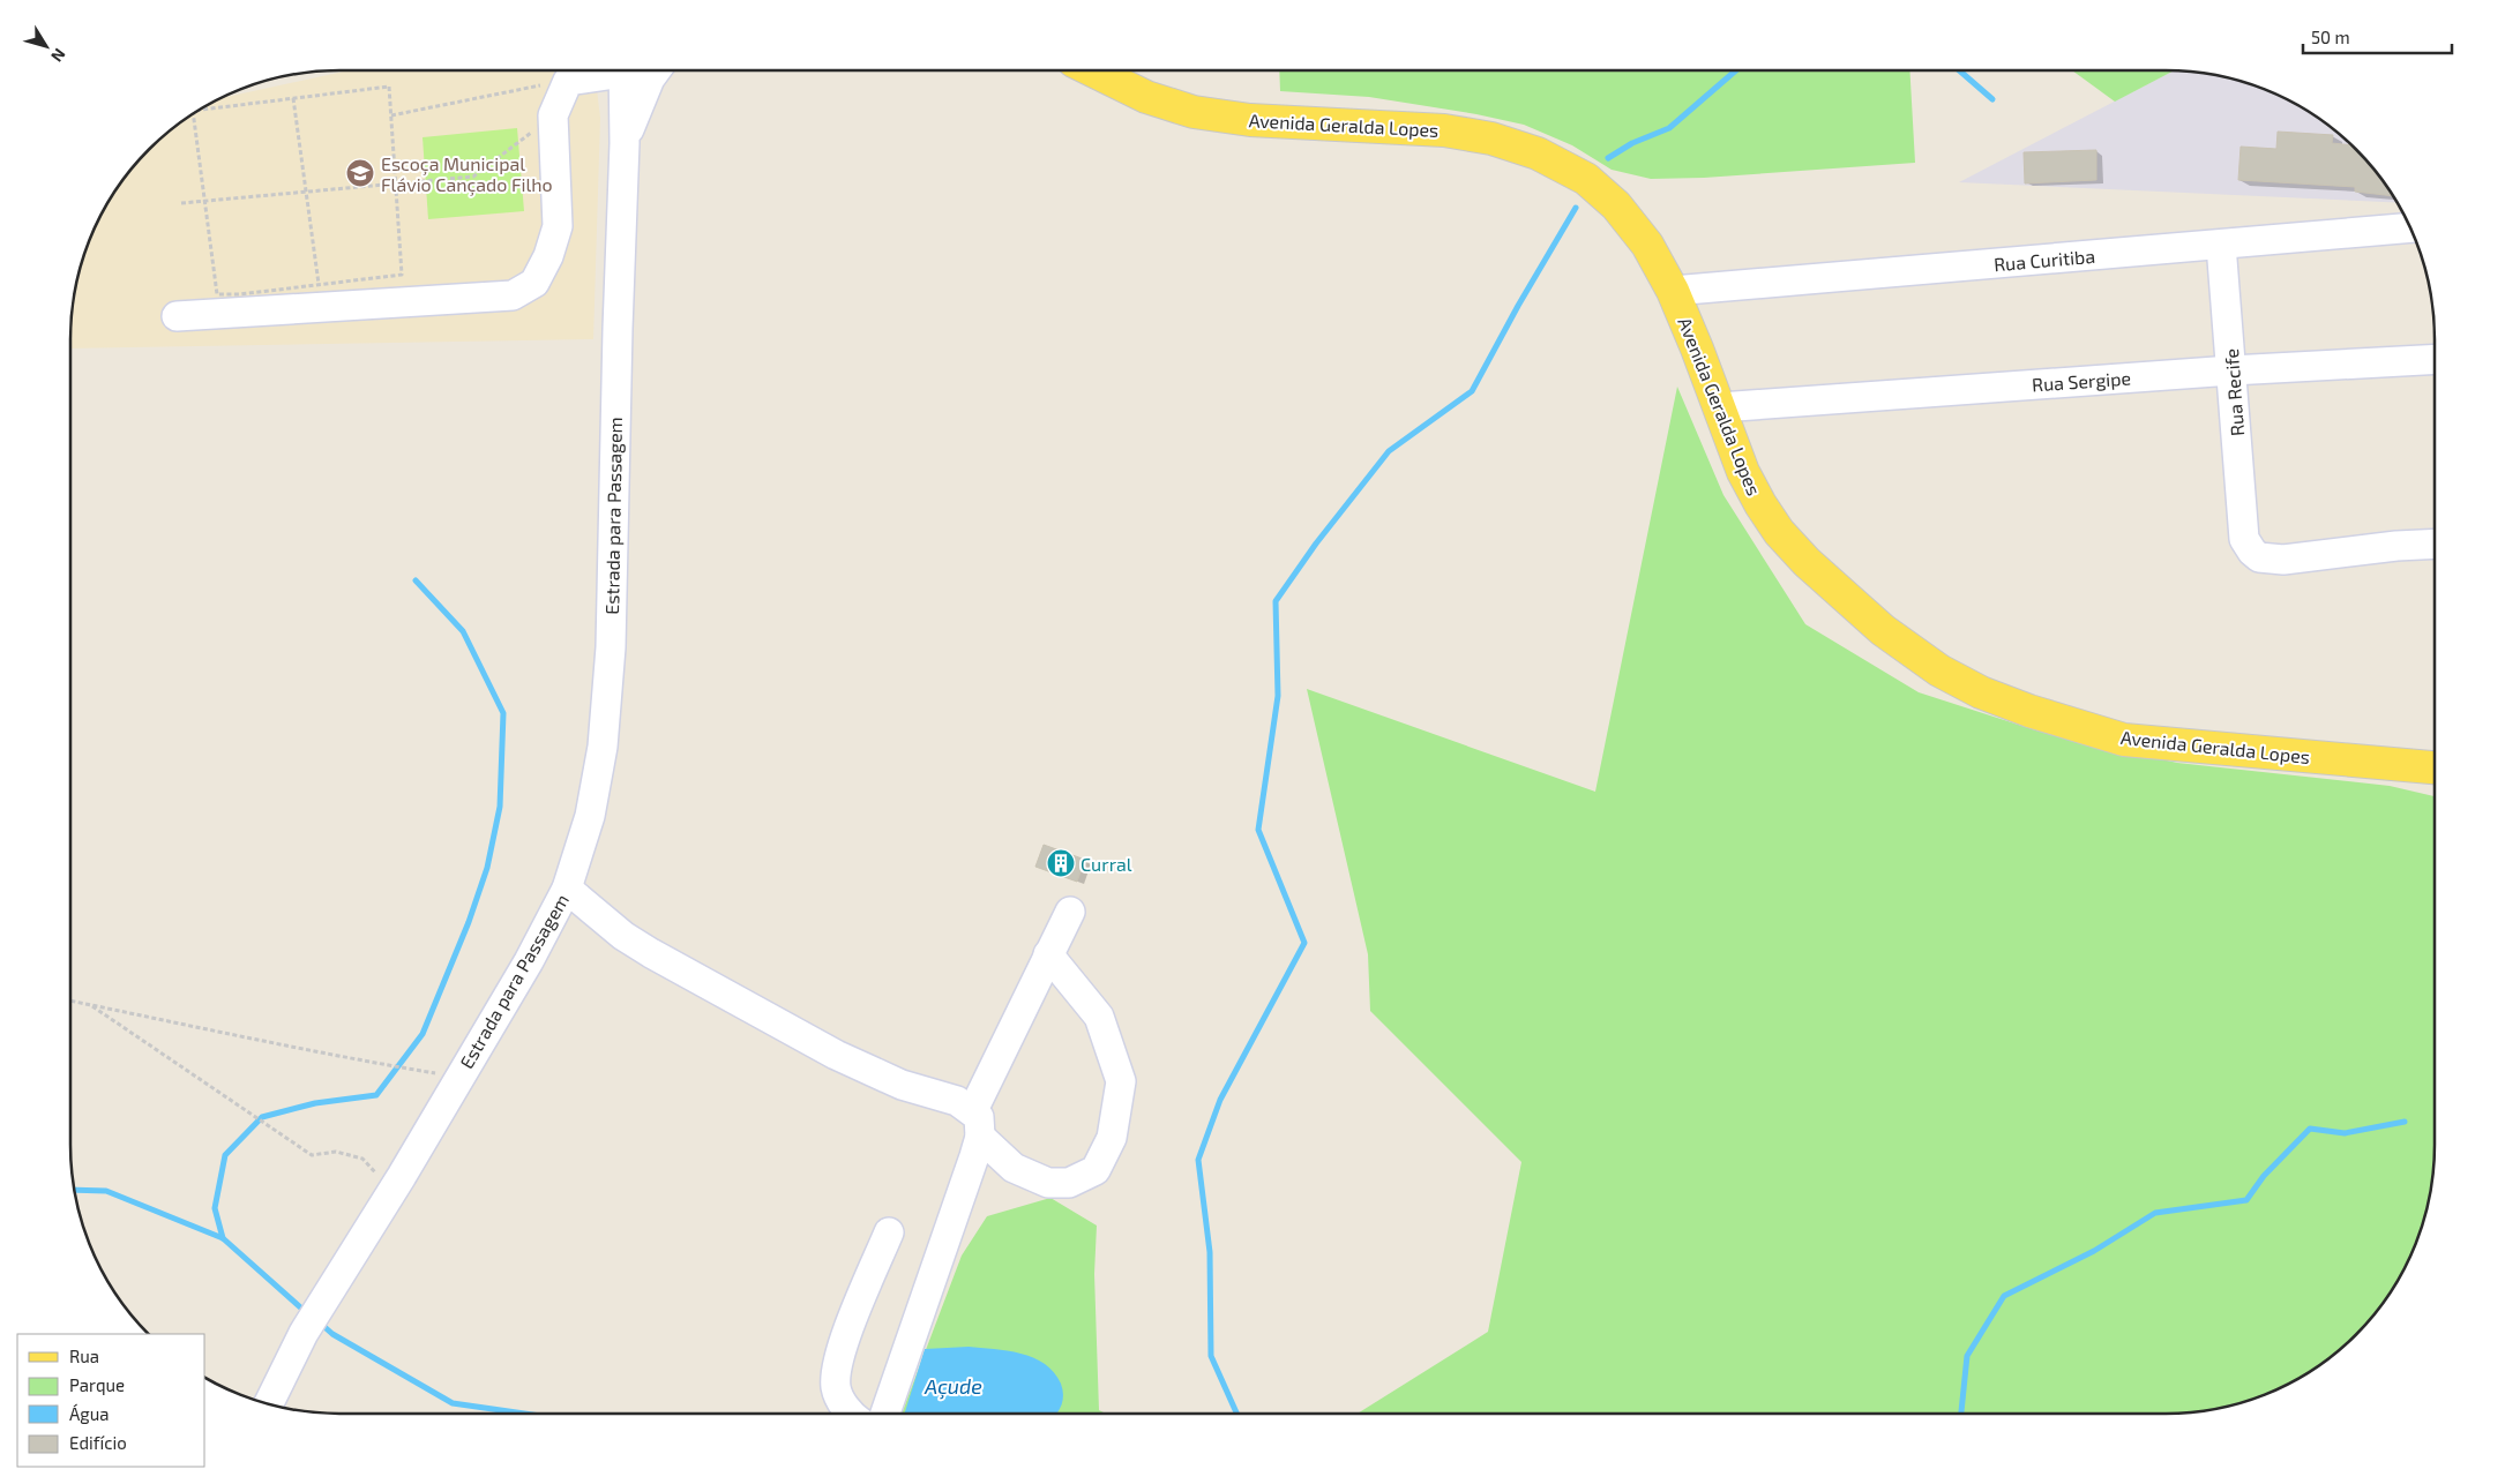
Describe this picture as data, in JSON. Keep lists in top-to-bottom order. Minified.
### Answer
{"streets":{"main road":["Avenida Geralda Lopes"],"street":["Rua Curitiba","Rua Sergipe","Rua Recife","Estrada para Passagem"]},"crossings":[["Avenida Geralda Lopes","Rua Curitiba"],["Avenida Geralda Lopes","Rua Sergipe"],["Rua Curitiba","Rua Recife"],["Rua Sergipe","Rua Recife"]],"water":["Açude"],"places":{"school or university":["Escoça Municipal Flávio Cançado Filho"],"building":["Curral"]},"legend":["Rua","Parque","Água","Edifício"],"scale_bar":"50 m","north":"bottom right"}
